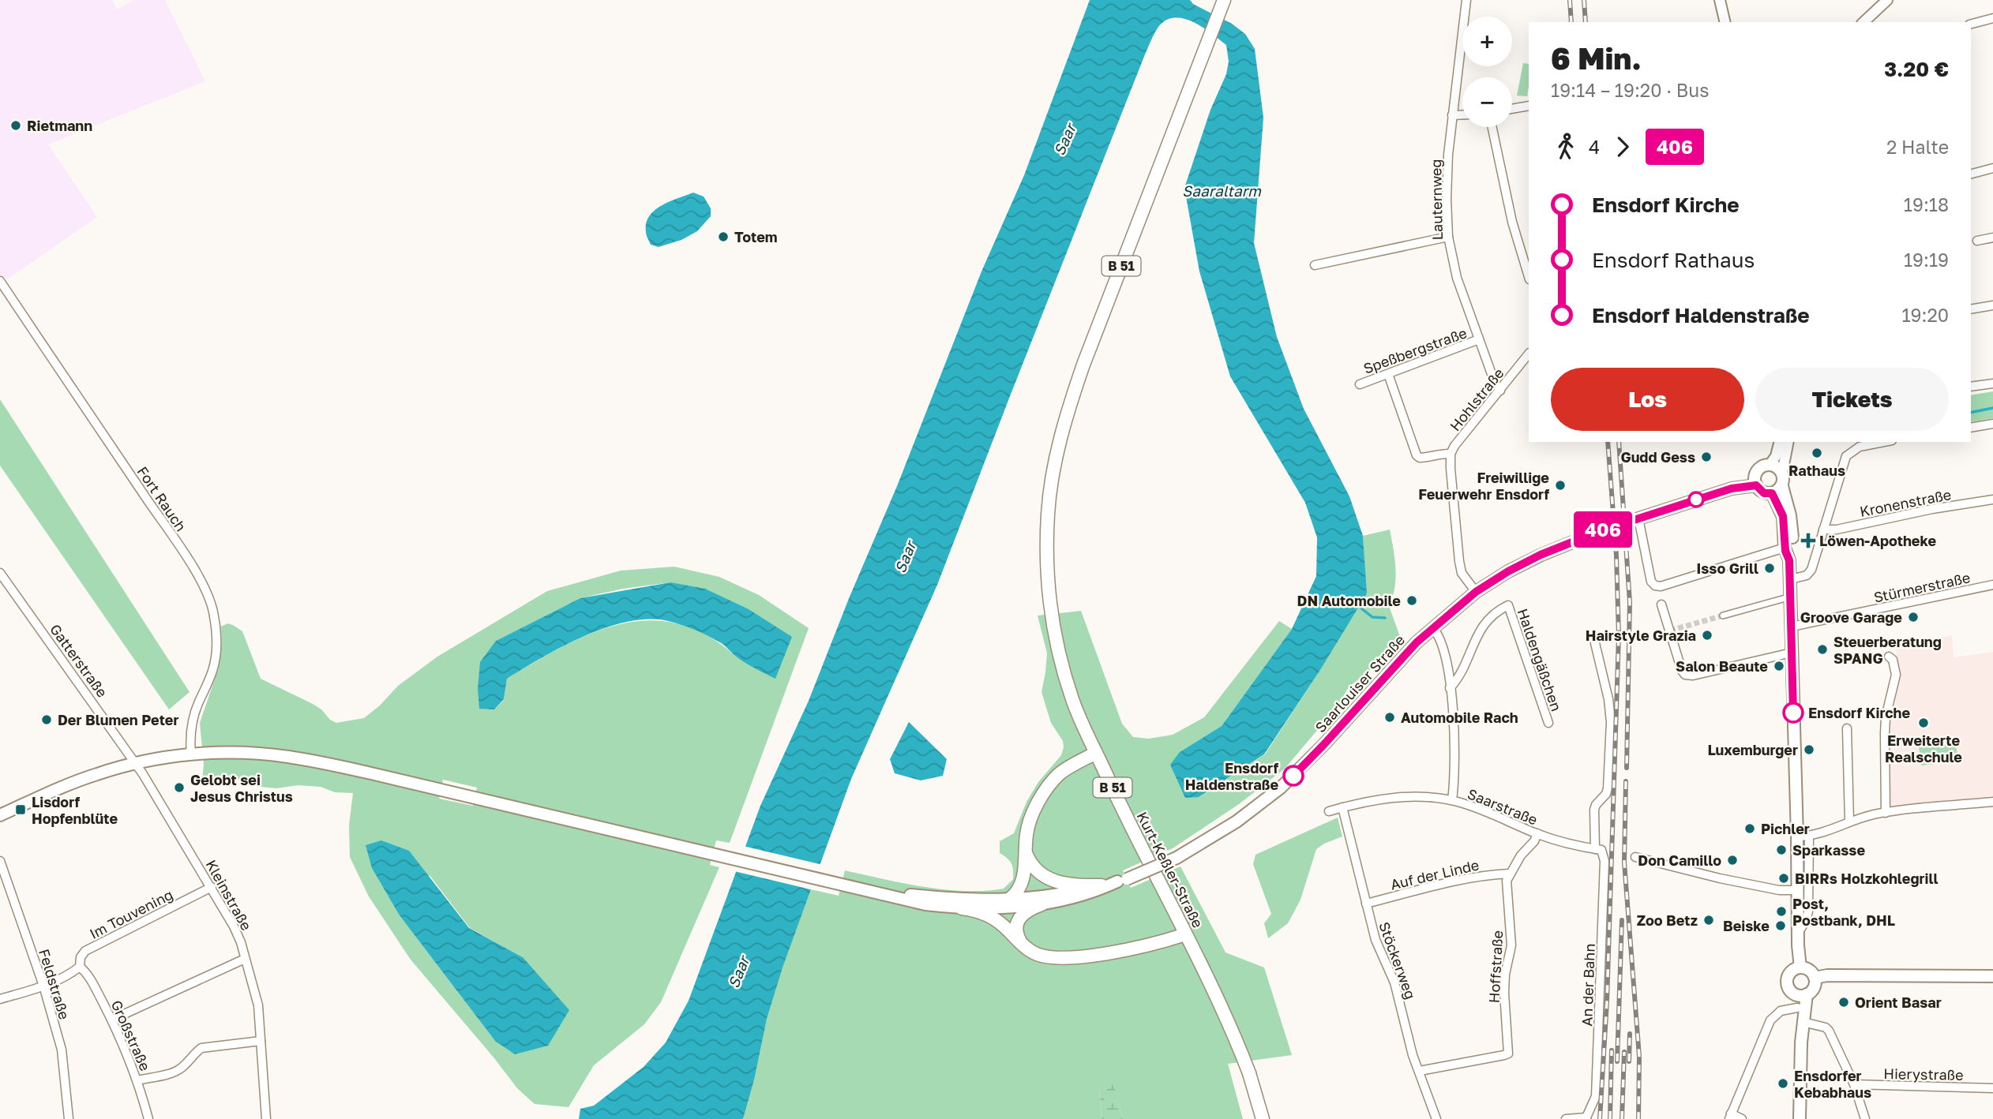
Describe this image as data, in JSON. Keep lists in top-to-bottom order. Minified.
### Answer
{"streets":{"main road":["B 51","Saarlouiser Straße","Kurt-Keßler-Straße"],"street":["Lauternweg","Speßbergstraße","Hohlstraße","Fort Rauch","Kronenstraße","Stürmerstraße","Haldengäßchen","Gatterstraße","Saarstraße","Auf der Linde","Kleinstraße","Im Touvening","Stöckerweg","Hoffstraße","Feldstraße","An der Bahn","Großstraße","Hierystraße"]},"crossings":[["Lauternweg","Speßbergstraße"],["Lauternweg","Hohlstraße"],["Gatterstraße","Kleinstraße"],["Saarstraße","Stöckerweg"],["Saarstraße","An der Bahn"],["Auf der Linde","Stöckerweg"],["Auf der Linde","Hoffstraße"],["Kleinstraße","Im Touvening"],["Im Touvening","Feldstraße"],["Im Touvening","Großstraße"],["Stöckerweg","Hoffstraße"]],"water":["Saar","Saaraltarm"],"places":{"other":["Rietmann","Totem","Rathaus","Gudd Gess","Freiwillige Feuerwehr Ensdorf","Isso Grill","DN Automobile","Groove Garage","Hairstyle Grazia","Steuerberatung SPANG","Salon Beaute","Ensdorf Kirche","Automobile Rach","Der Blumen Peter","Erweiterte Realschule","Luxemburger","Ensdorf Haldenstraße","Gelobt sei Jesus Christus","Pichler","Sparkasse","Don Camillo","BIRRs Holzkohlegrill","Post, Postbank, DHL","Zoo Betz","Beiske","Orient Basar","Ensdorfer Kebabhaus"],"health":["Löwen-Apotheke"],"transit":["Lisdorf Hopfenblüte"]},"lines":["bus line 406"],"page":{"on_map":"406","map_buttons":["+","−"],"heading":["6 Min.","19:14 – 19:20 · Bus","3.20 €"],"legs":["4","406","2 Halte"],"list":[{"name":"Ensdorf Kirche","value":"19:18"},{"name":"Ensdorf Rathaus","value":"19:19"},{"name":"Ensdorf Haldenstraße","value":"19:20"}],"buttons":["Los","Tickets"]}}
